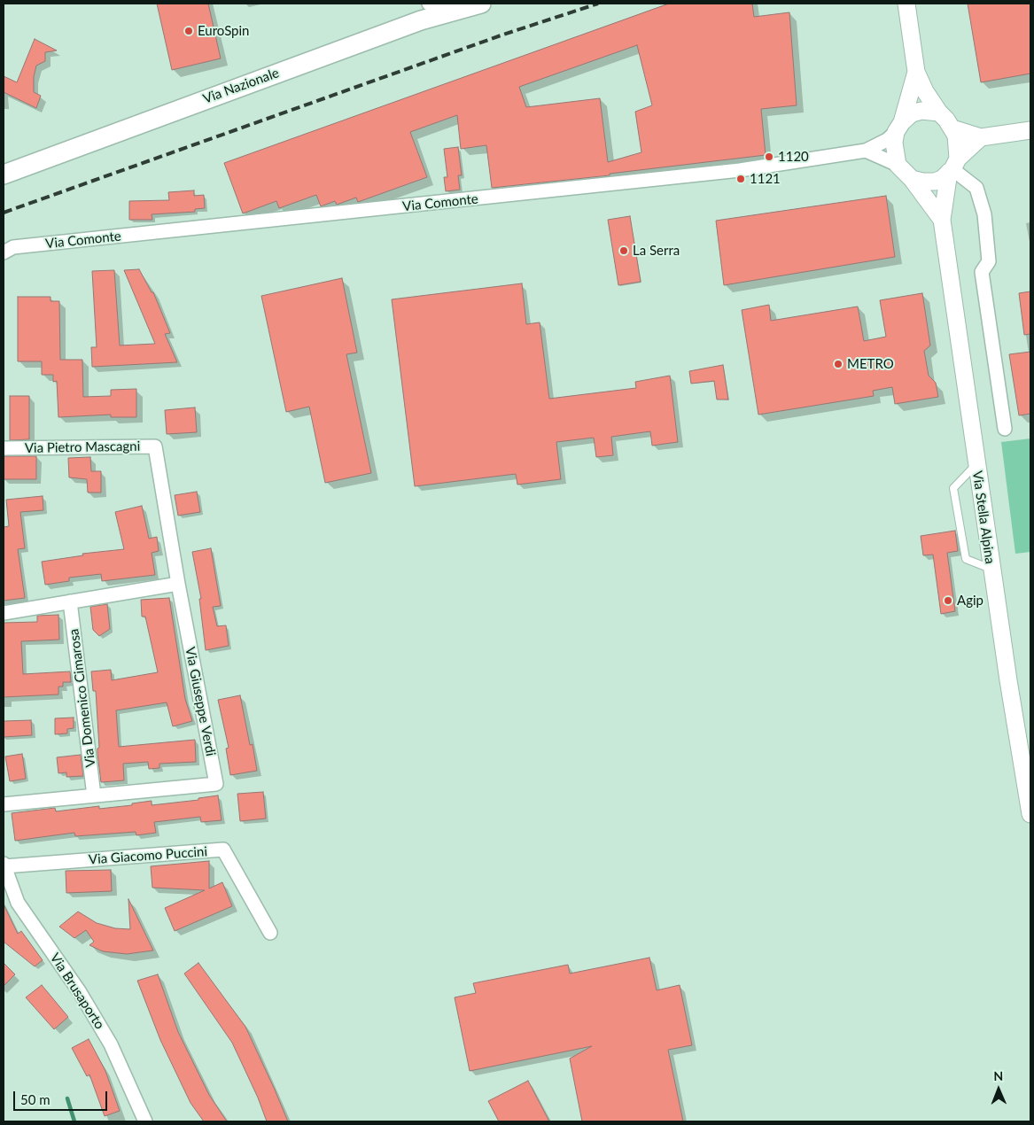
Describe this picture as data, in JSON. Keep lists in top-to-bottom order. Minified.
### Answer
{"streets":{"main road":["Via Nazionale"],"street":["Via Comonte","Via Pietro Mascagni","Via Stella Alpina","Via Domenico Cimarosa","Via Giuseppe Verdi","Via Giacomo Puccini","Via Brusaporto"]},"crossings":[["Via Comonte","Via Stella Alpina"],["Via Pietro Mascagni","Via Giuseppe Verdi"],["Via Domenico Cimarosa","Via Giuseppe Verdi"],["Via Giacomo Puccini","Via Brusaporto"]],"places":["EuroSpin","1120","1121","La Serra","METRO","Agip"],"scale_bar":"50 m","north":"top"}
